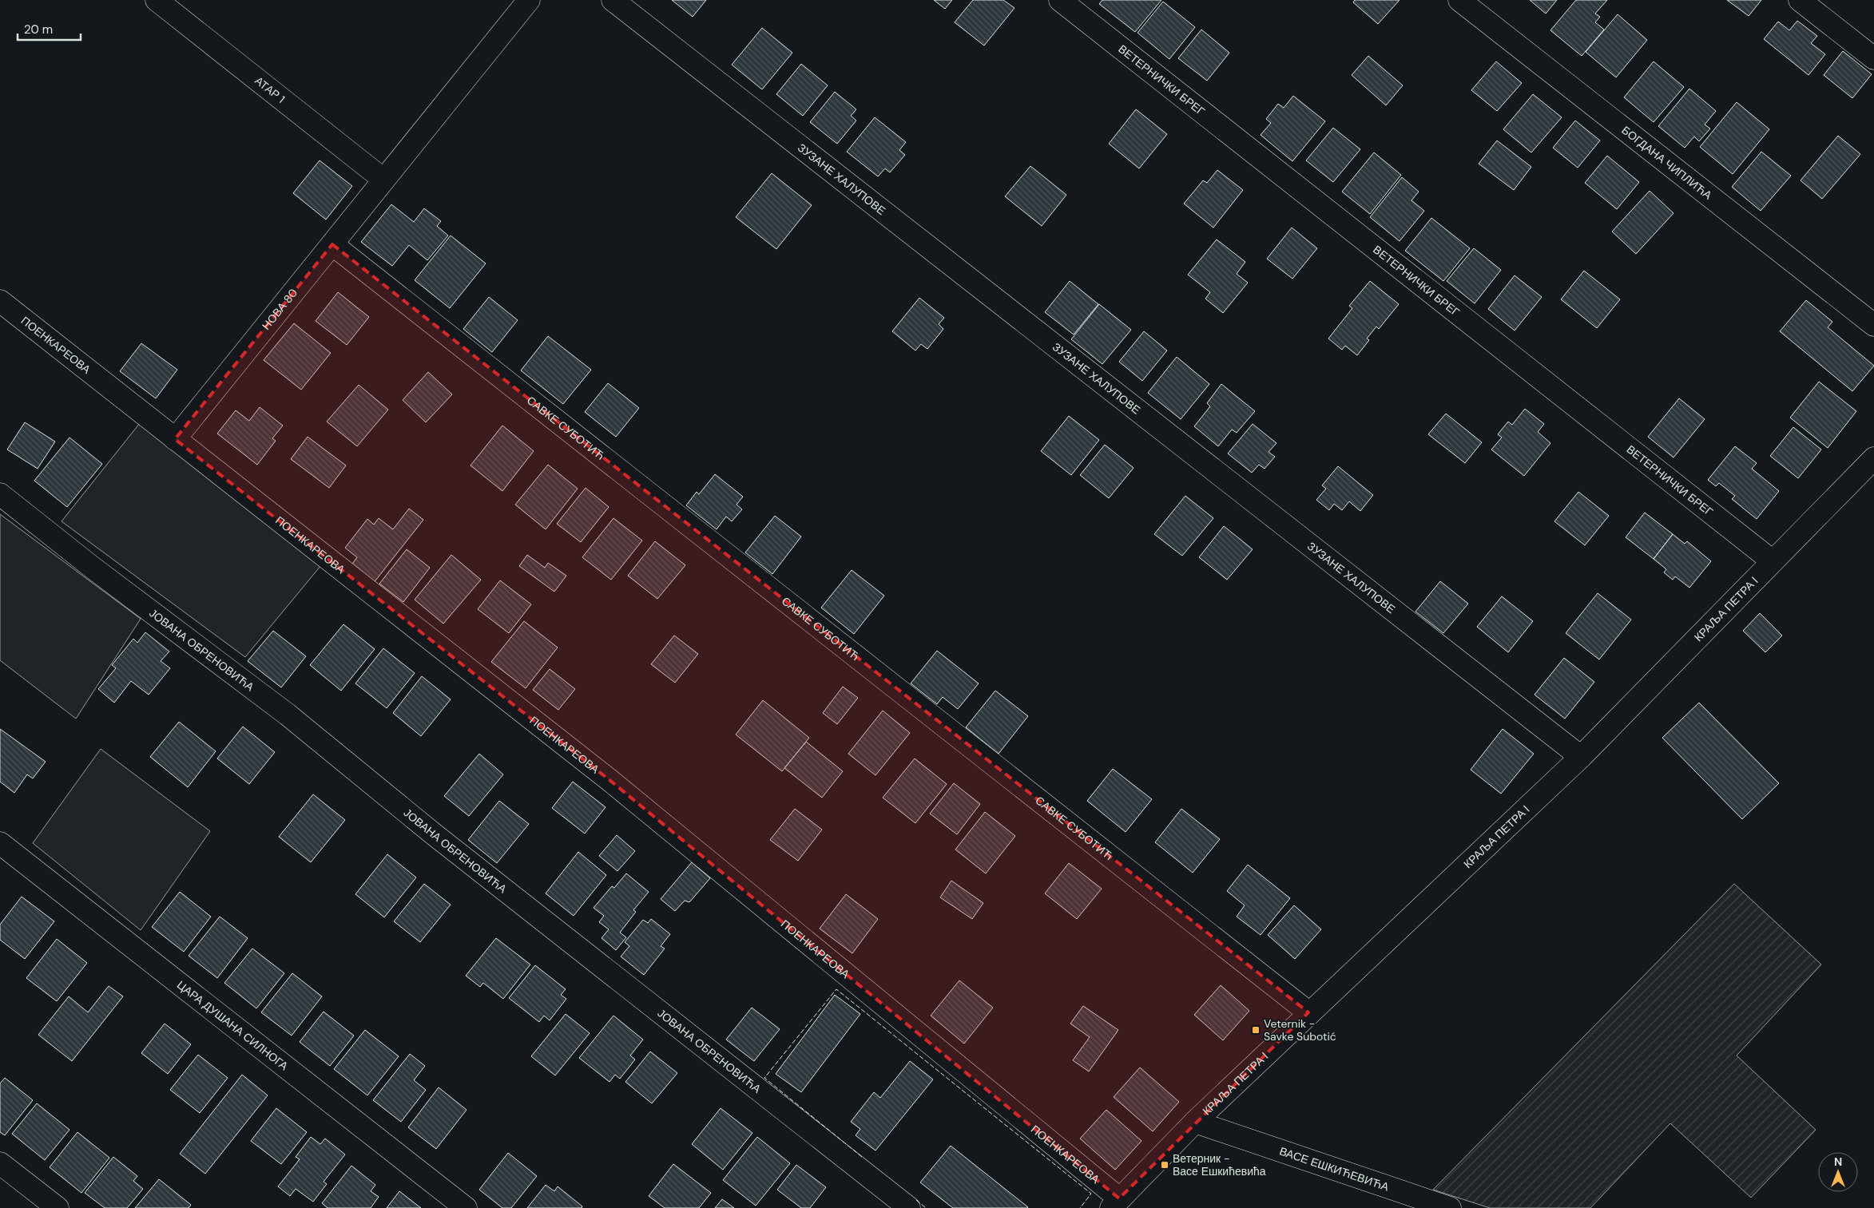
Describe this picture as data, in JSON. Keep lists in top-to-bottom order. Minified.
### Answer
{"streets":{"street":["ВЕТЕРНИЧКИ БРЕГ","АТАР 1","БОГДАНА ЧИПЛИЋА","ЗУЗАНЕ ХАЛУПОВЕ","НОВА 80","ПОЕНКАРЕОВА","САВКЕ СУБОТИЋ","КРАЉА ПЕТРА I","ЈОВАНА ОБРЕНОВИЋА","ЦАРА ДУШАНА СИЛНОГА","ВАСЕ ЕШКИЋЕВИЋА"]},"crossings":[["ВЕТЕРНИЧКИ БРЕГ","КРАЉА ПЕТРА I"],["АТАР 1","НОВА 80"],["ЗУЗАНЕ ХАЛУПОВЕ","КРАЉА ПЕТРА I"],["НОВА 80","ПОЕНКАРЕОВА"],["НОВА 80","САВКЕ СУБОТИЋ"],["ПОЕНКАРЕОВА","КРАЉА ПЕТРА I"],["САВКЕ СУБОТИЋ","КРАЉА ПЕТРА I"],["КРАЉА ПЕТРА I","ВАСЕ ЕШКИЋЕВИЋА"]],"places":{"transit":["Veternik - Savke Subotić","Ветерник - Васе Ешкићевића"]},"scale_bar":"20 m","north":"top"}
